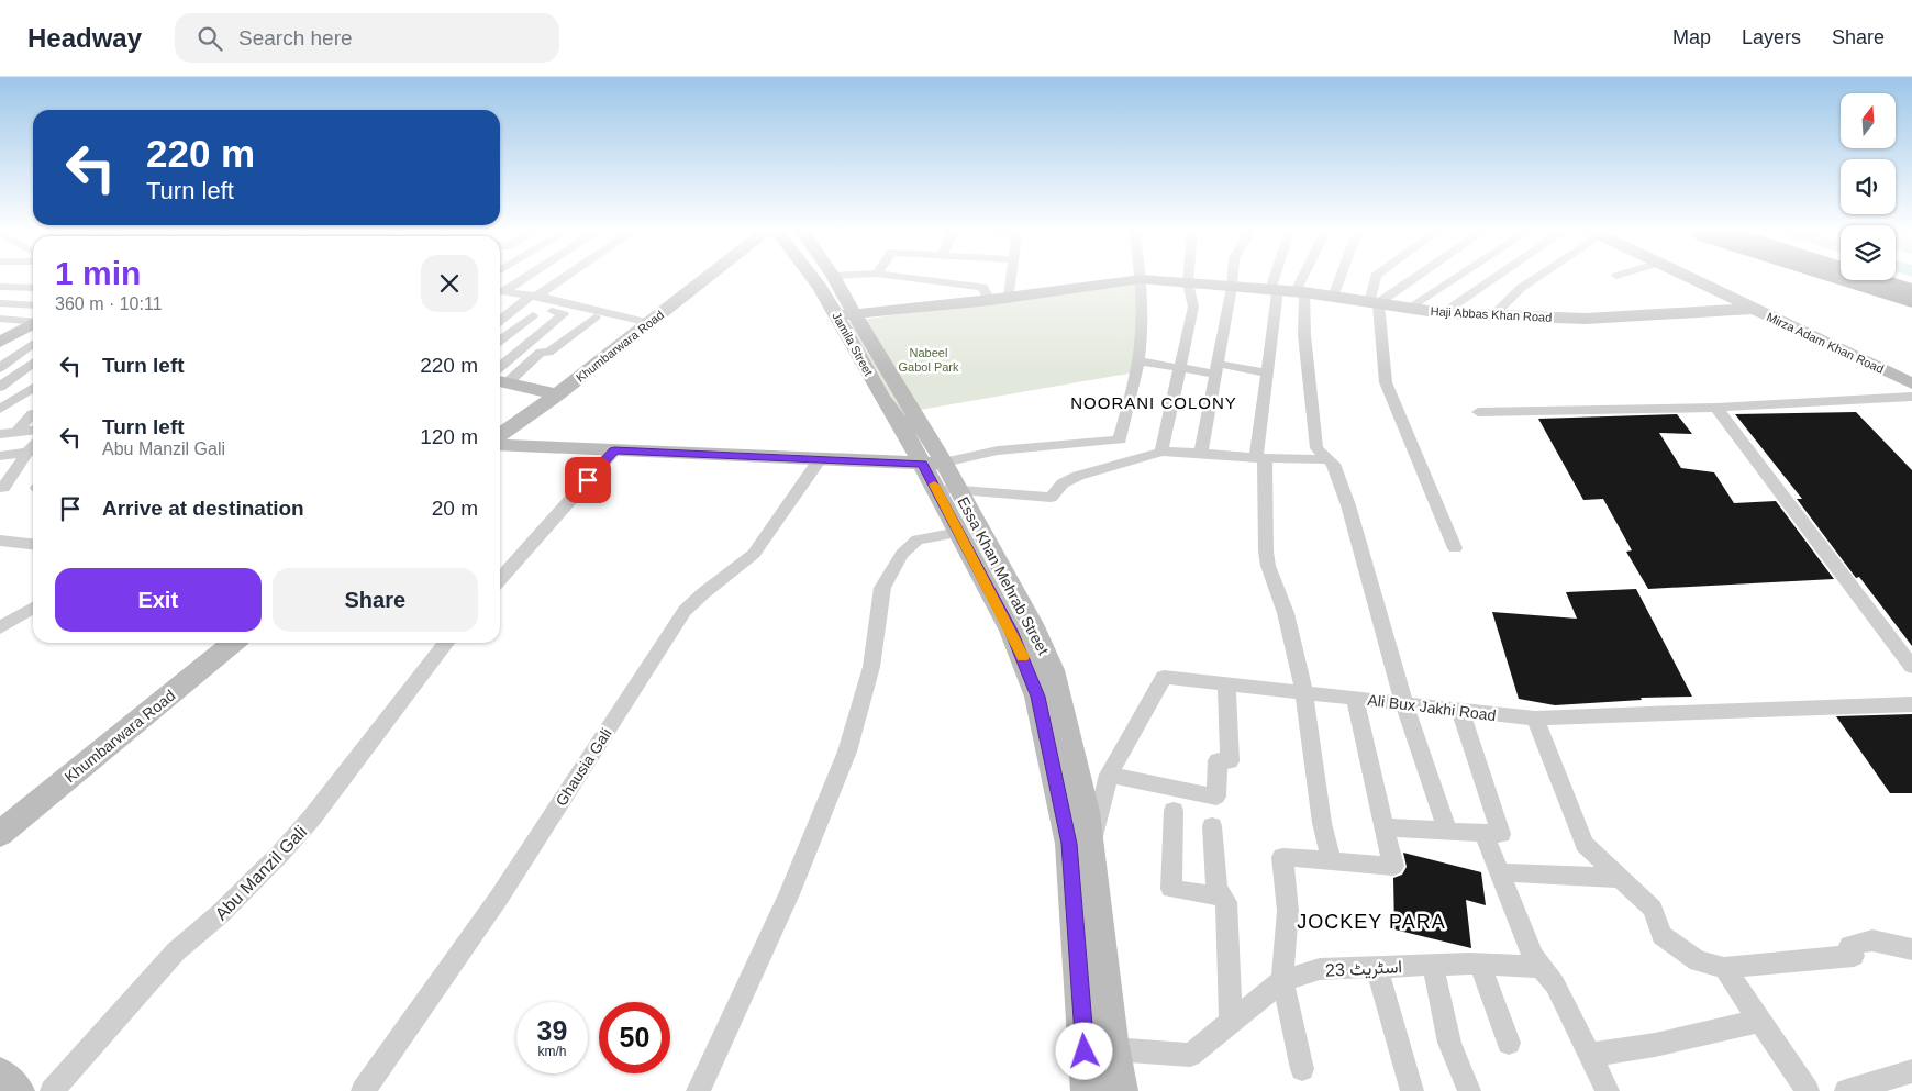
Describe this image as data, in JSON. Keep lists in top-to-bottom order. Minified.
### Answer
{"streets":{"main road":["Haji Abbas Khan Road","Mirza Adam Khan Road","Jamila Street","Khumbarwara Road","Essa Khan Mehrab Street"],"street":["Ali Bux Jakhi Road","Ghausia Gali","Abu Manzil Gali","اسٹریٹ 23"]},"crossings":[["Haji Abbas Khan Road","Mirza Adam Khan Road"],["Haji Abbas Khan Road","Jamila Street"],["Haji Abbas Khan Road","Essa Khan Mehrab Street"],["Jamila Street","Essa Khan Mehrab Street"],["Essa Khan Mehrab Street","Ali Bux Jakhi Road"],["Essa Khan Mehrab Street","اسٹریٹ 23"]],"districts":["NOORANI COLONY","JOCKEY PARA"],"parks":["Nabeel Gabol Park"],"north":"top","page":{"header":"Headway","search":"Search here","nav":["Map","Layers","Share"],"turn":["220 m","Turn left"],"heading":["1 min","360 m · 10:11"],"list":[{"name":"Turn left","value":"220 m"},{"name":"Turn left","note":"Abu Manzil Gali","value":"120 m"},{"name":"Arrive at destination","value":"20 m"}],"buttons":["Exit","Share"],"speed":"39 km/h","limit":"50"}}
